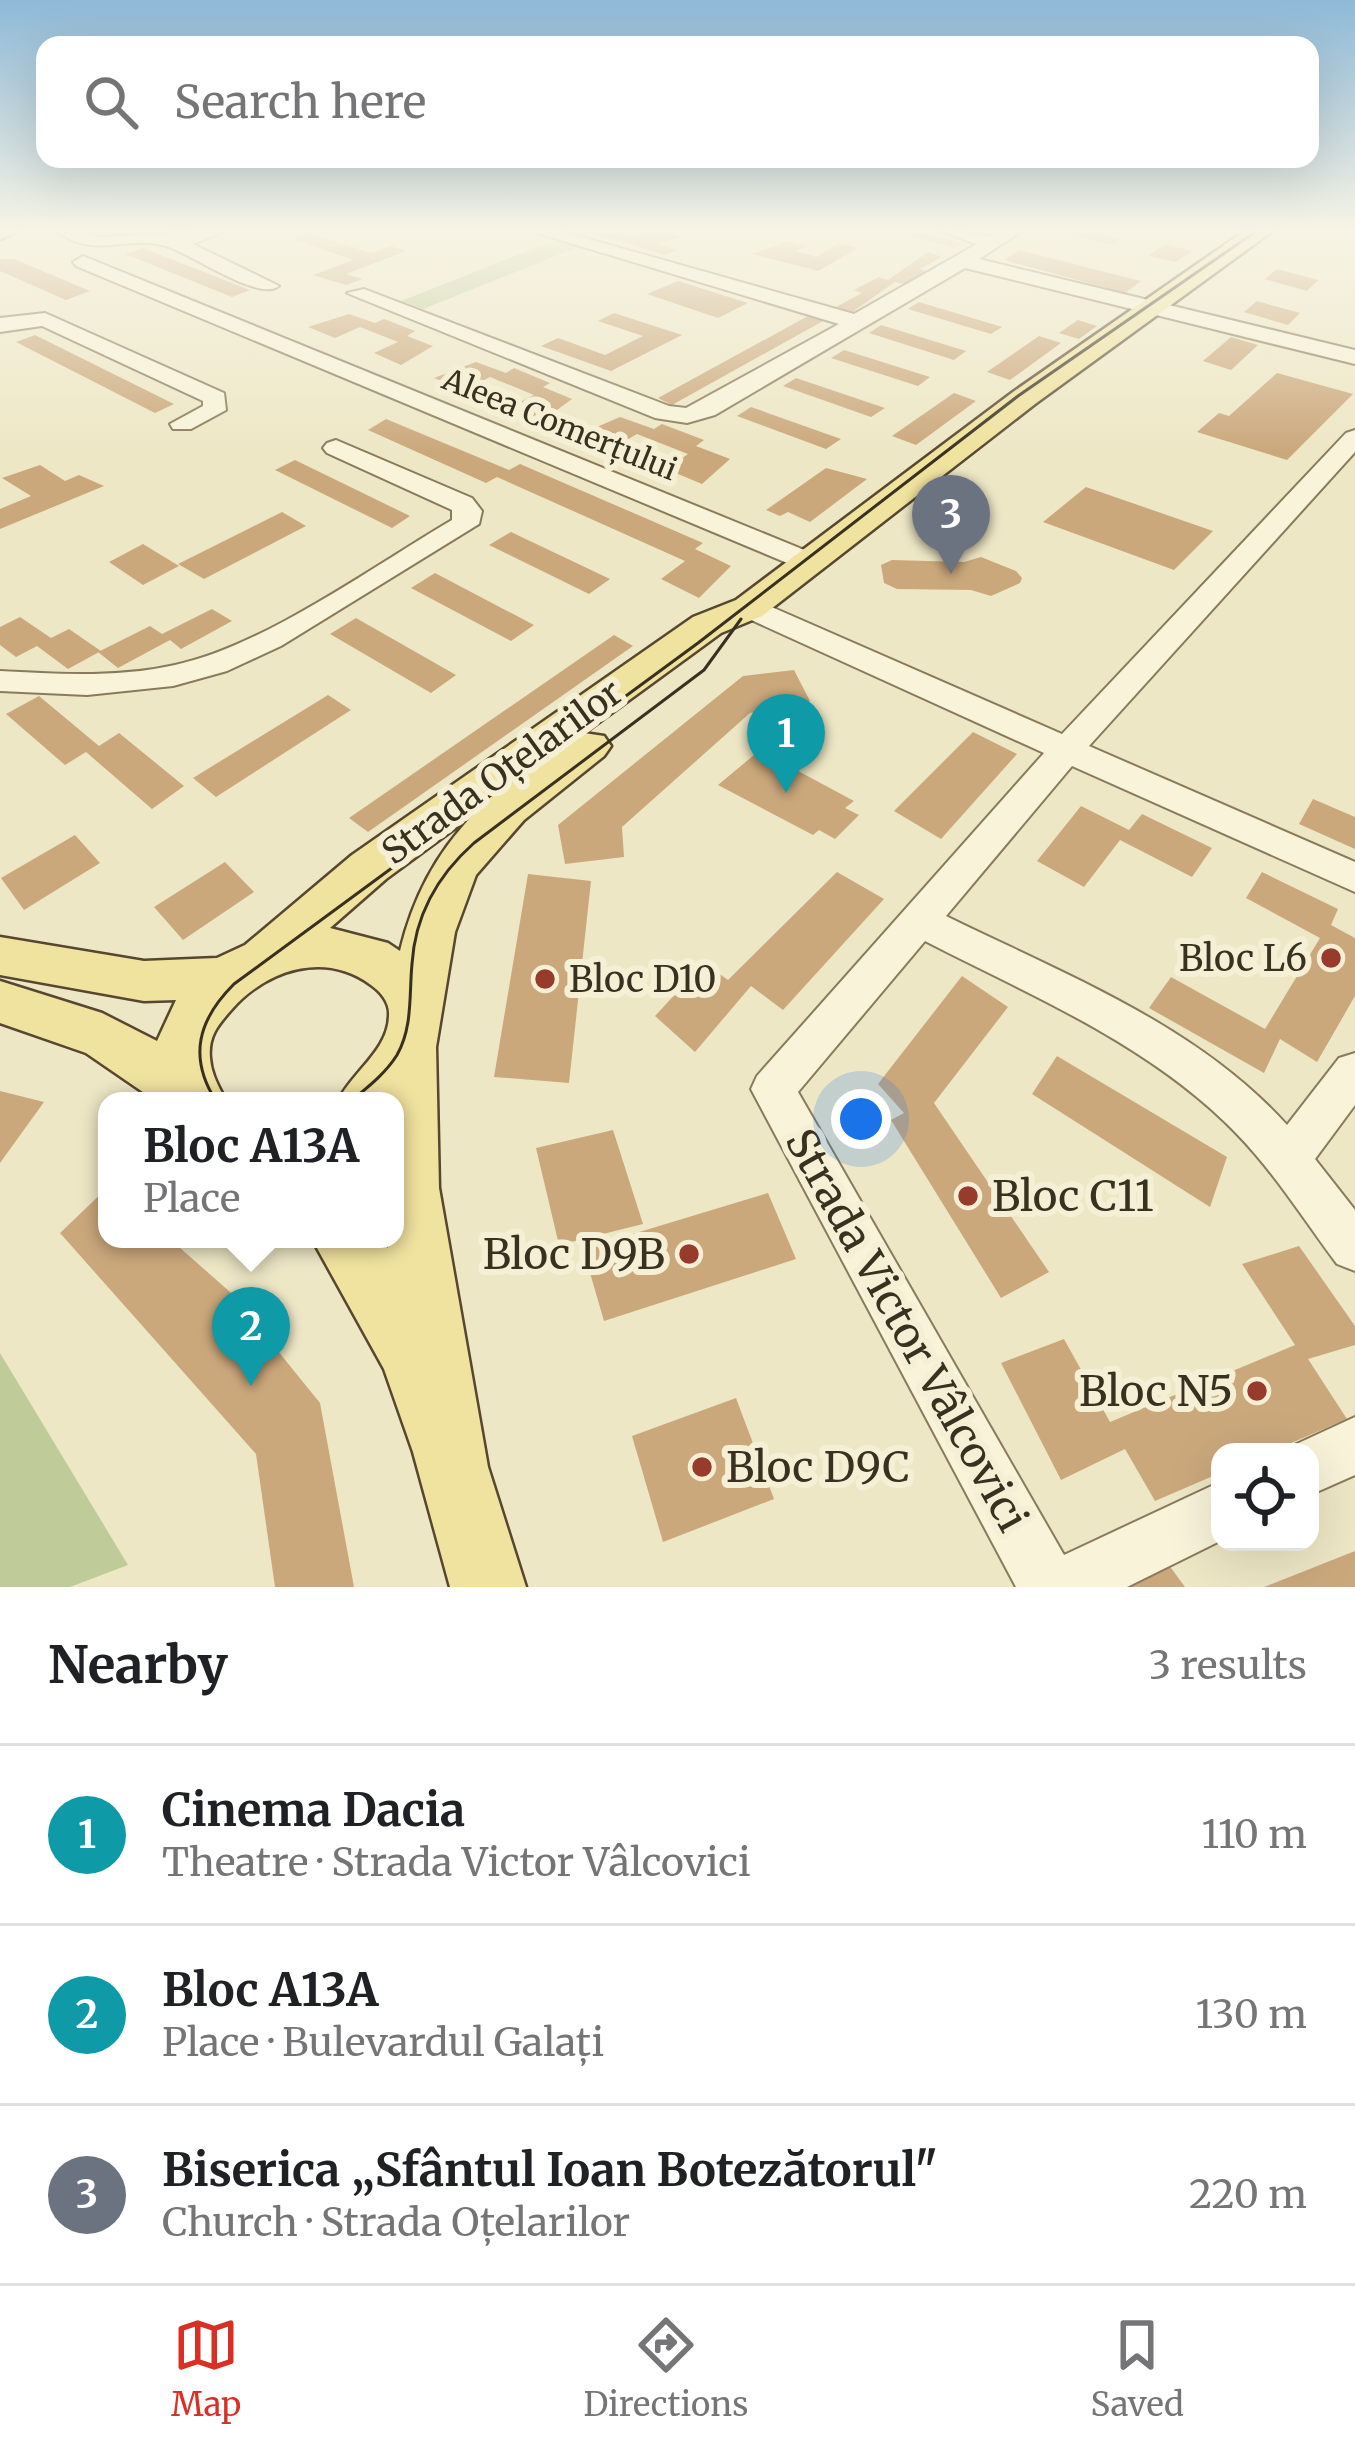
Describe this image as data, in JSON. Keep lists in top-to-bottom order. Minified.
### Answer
{"streets":{"main road":["Strada Oțelarilor"],"street":["Aleea Comerțului","Strada Victor Vâlcovici"]},"crossings":[["Aleea Comerțului","Strada Oțelarilor"]],"places":["Bloc L6","Bloc D10","Bloc C11","Bloc D9B","Bloc N5","Bloc D9C"],"page":{"search":"Search here","pins":["3","1","2"],"popup":["Bloc A13A","Place"],"heading":["Nearby","3 results"],"list":[{"mark":"1","name":"Cinema Dacia","note":"Theatre · Strada Victor Vâlcovici","value":"110 m"},{"mark":"2","name":"Bloc A13A","note":"Place · Bulevardul Galați","value":"130 m"},{"mark":"3","name":"Biserica „Sfântul Ioan Botezătorul\"","note":"Church · Strada Oțelarilor","value":"220 m"}],"nav":["Map","Directions","Saved"]}}
